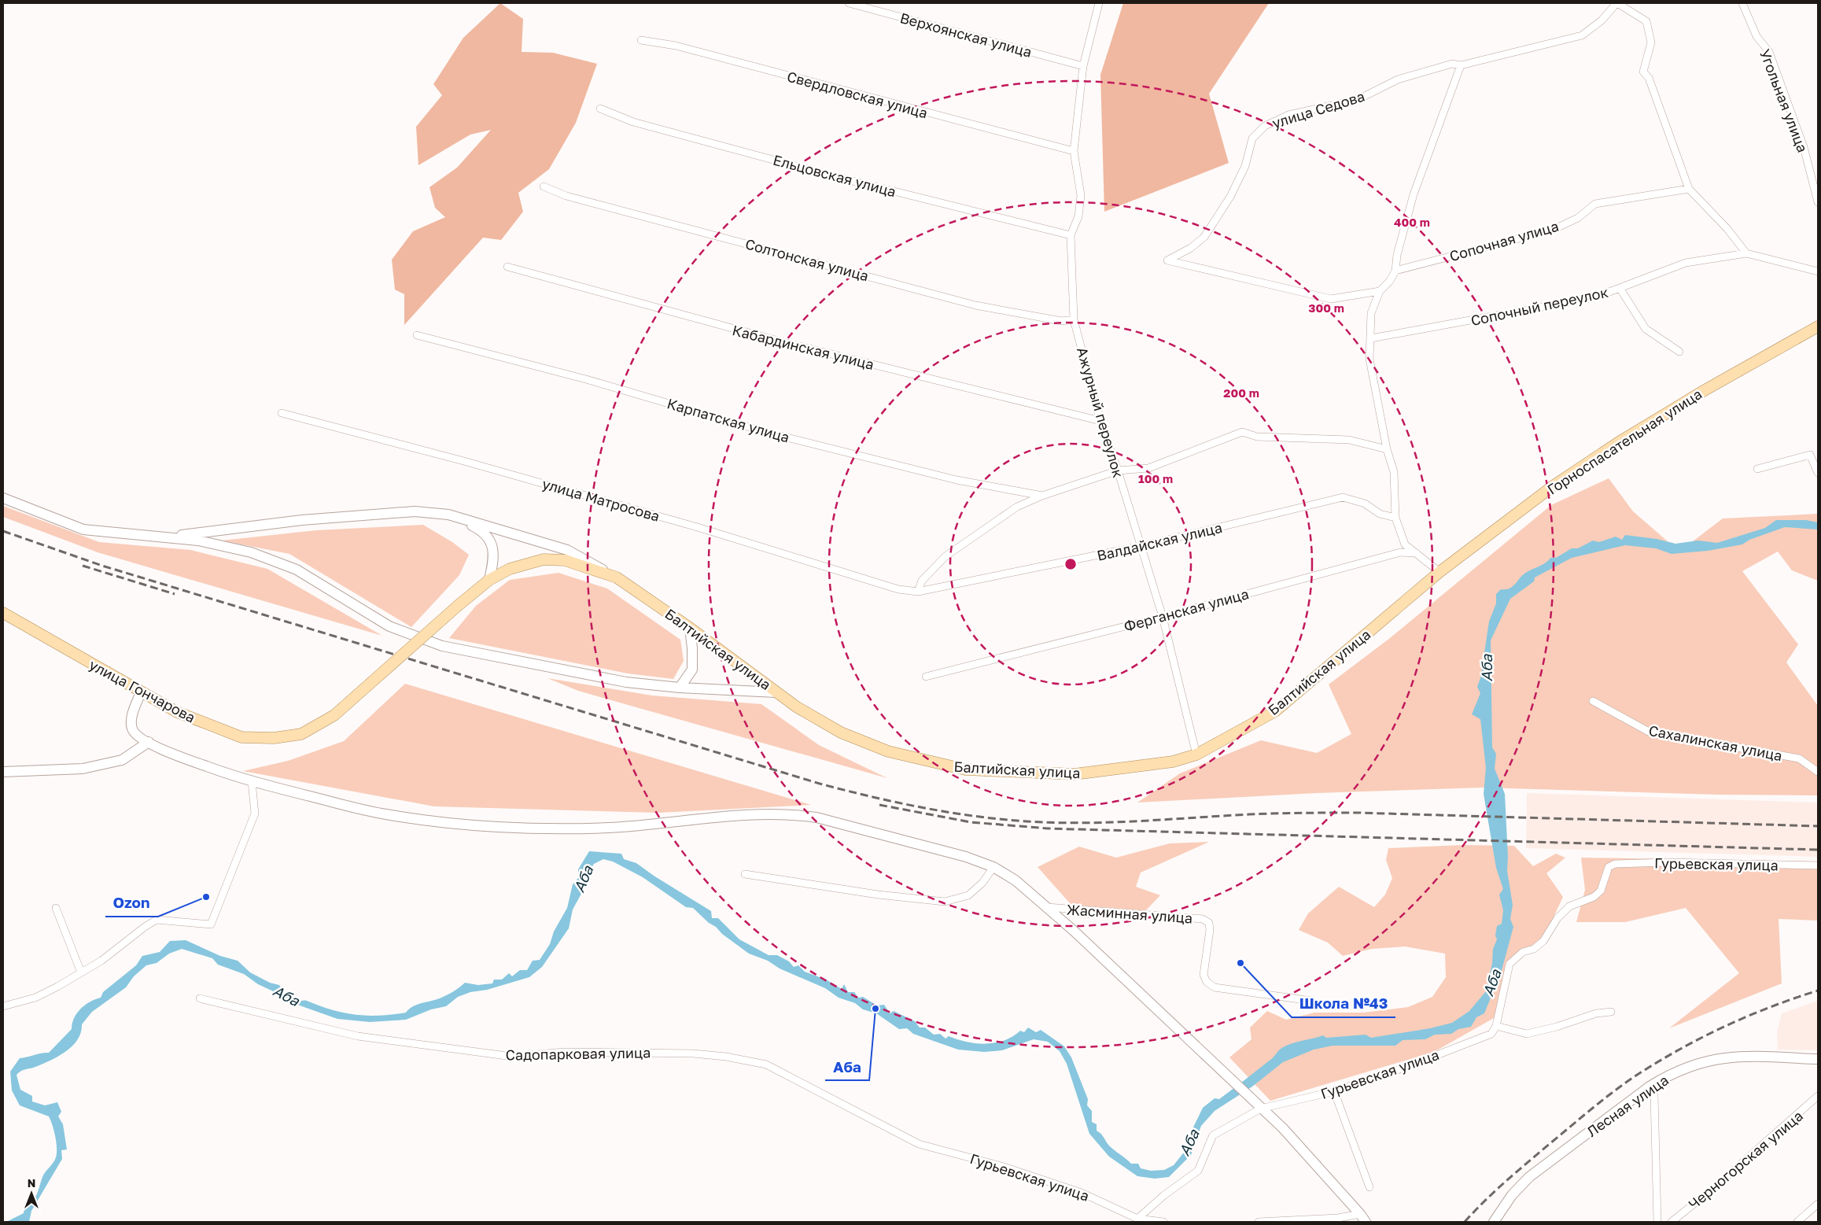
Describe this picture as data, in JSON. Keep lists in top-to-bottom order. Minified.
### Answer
{"streets":{"main road":["Горноспасательная улица","Балтийская улица","улица Гончарова","Лесная улица"],"street":["Верхоянская улица","Свердловская улица","Угольная улица","улица Седова","Ельцовская улица","Сопочная улица","Солтонская улица","Сопочный переулок","Кабардинская улица","Ажурный переулок","Карпатская улица","улица Матросова","Валдайская улица","Ферганская улица","Сахалинская улица","Гурьевская улица","Жасминная улица","Садопарковая улица","Черногорская улица"]},"crossings":[["Ельцовская улица","Ажурный переулок"],["Солтонская улица","Ажурный переулок"],["Кабардинская улица","Ажурный переулок"],["Ажурный переулок","Карпатская улица"],["Ажурный переулок","Валдайская улица"],["Ажурный переулок","Ферганская улица"],["Ажурный переулок","Балтийская улица"],["Карпатская улица","улица Матросова"],["Карпатская улица","Валдайская улица"],["Горноспасательная улица","Балтийская улица"],["улица Матросова","Валдайская улица"],["Балтийская улица","улица Гончарова"],["Гурьевская улица","Садопарковая улица"]],"water":["Аба"],"places":["Ozon","Школа №43","Аба"],"north":"top","rings":["400 m","300 m","200 m","100 m"]}
